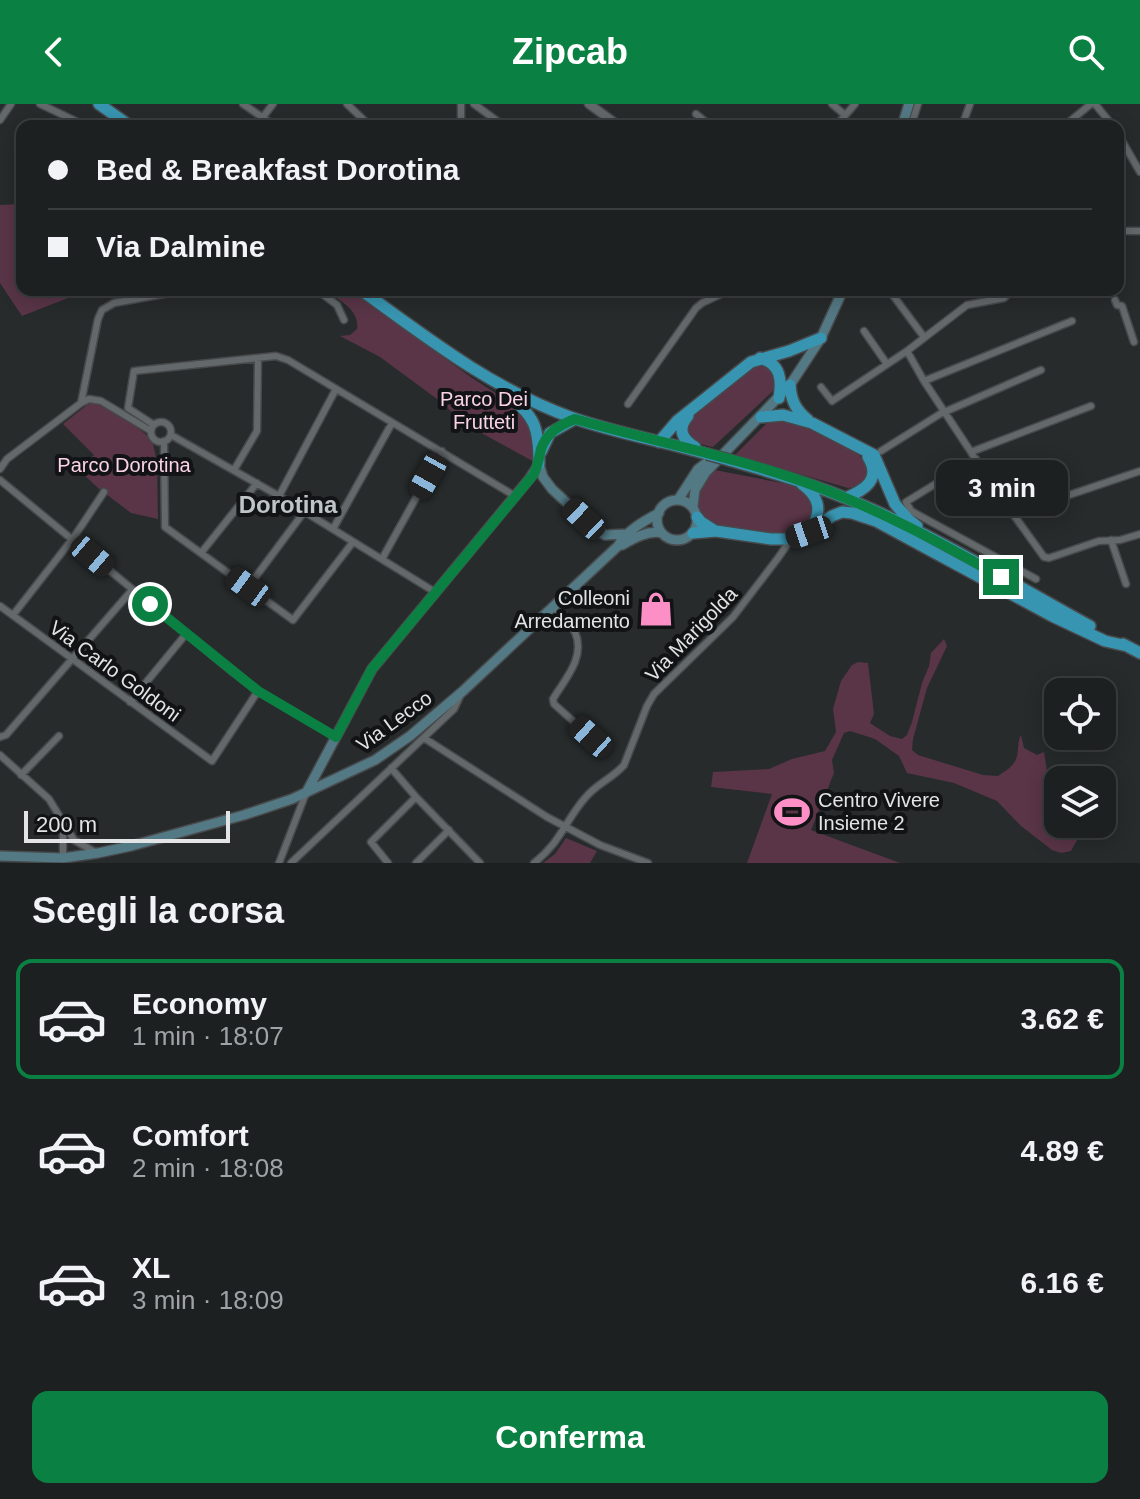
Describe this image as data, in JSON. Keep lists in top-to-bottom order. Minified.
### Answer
{"streets":{"main road":["Via Lecco"],"street":["Via Marigolda","Via Carlo Goldoni"]},"districts":["Dorotina"],"parks":["Parco Dei Frutteti","Parco Dorotina"],"places":{"shop":["Colleoni Arredamento"],"sports":["Centro Vivere Insieme 2"]},"scale_bar":"200 m","page":{"header":"Zipcab","banner":["Bed & Breakfast Dorotina","Via Dalmine"],"bubble":"3 min","scale":"200 m","heading":"Scegli la corsa","list":[{"name":"Economy","note":"1 min · 18:07","value":"3.62 €"},{"name":"Comfort","note":"2 min · 18:08","value":"4.89 €"},{"name":"XL","note":"3 min · 18:09","value":"6.16 €"}],"buttons":"Conferma"}}
